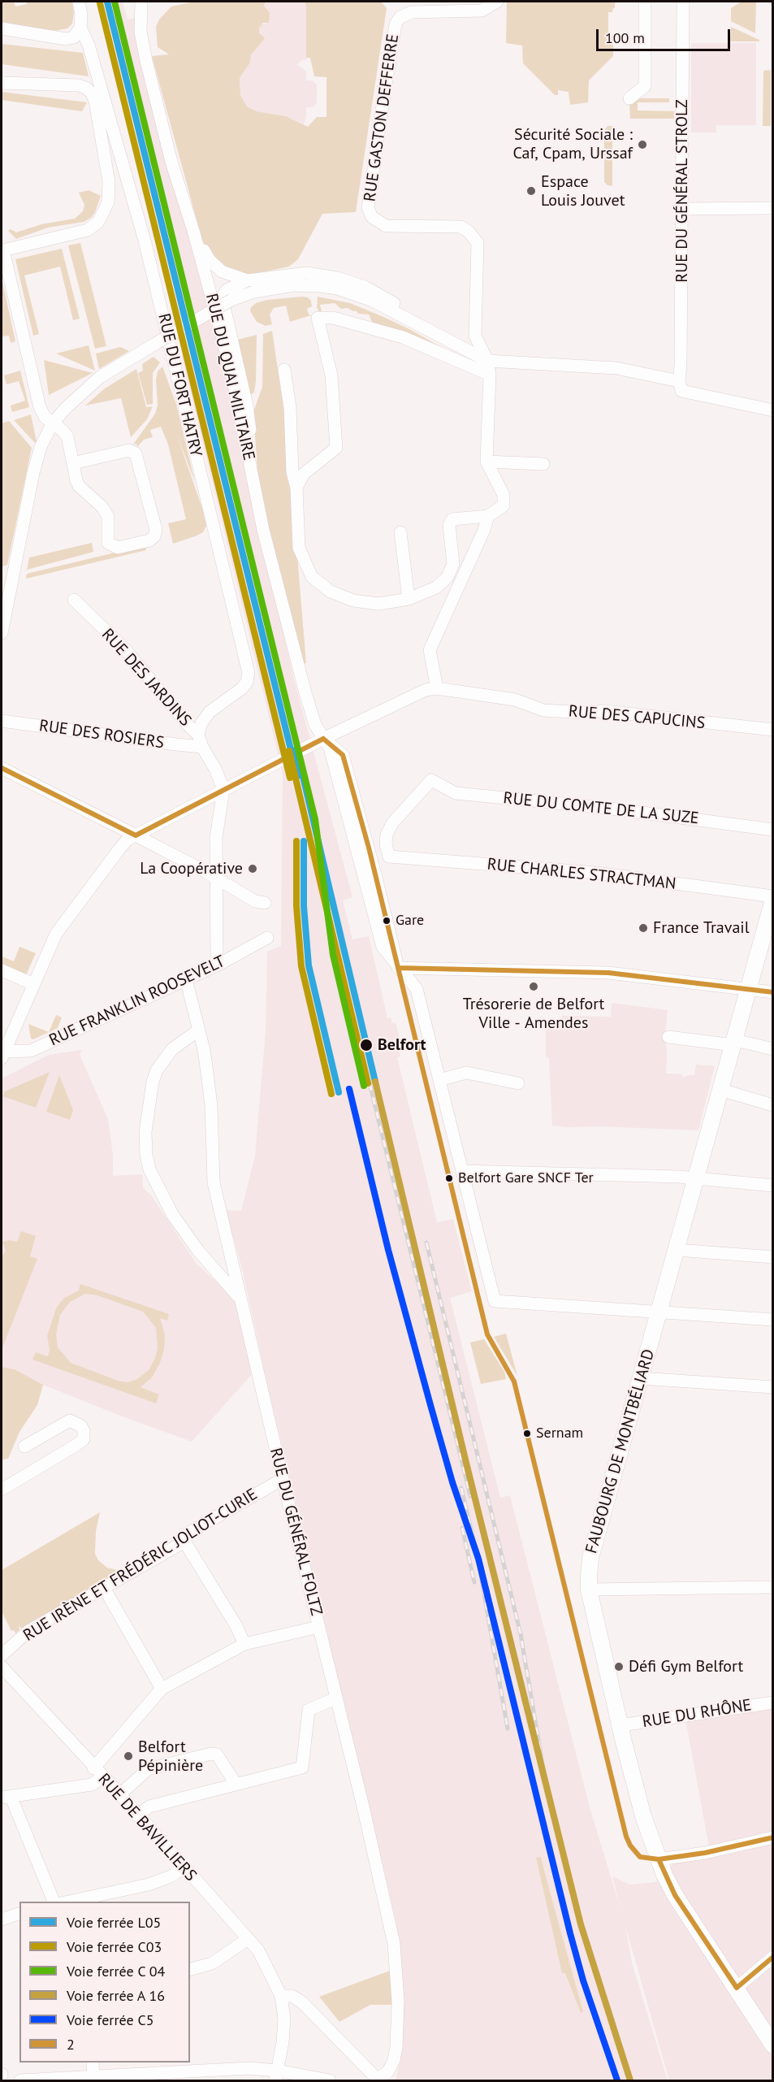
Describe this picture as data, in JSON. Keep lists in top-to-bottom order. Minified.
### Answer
{"streets":{"main road":["FAUBOURG DE MONTBÉLIARD"],"street":["RUE GASTON DEFFERRE","RUE DU GÉNÉRAL STROLZ","RUE DU QUAI MILITAIRE","RUE DU FORT HATRY","RUE DES JARDINS","RUE DES CAPUCINS","RUE DES ROSIERS","RUE DU COMTE DE LA SUZE","RUE CHARLES STRACTMAN","RUE FRANKLIN ROOSEVELT","RUE DU GÉNÉRAL FOLTZ","RUE IRÈNE ET FRÉDÉRIC JOLIOT-CURIE","RUE DU RHÔNE","RUE DE BAVILLIERS"]},"crossings":[["RUE DU FORT HATRY","RUE DES JARDINS"],["RUE DU FORT HATRY","RUE DES ROSIERS"],["RUE DES JARDINS","RUE DES ROSIERS"],["RUE DU COMTE DE LA SUZE","RUE CHARLES STRACTMAN"],["RUE CHARLES STRACTMAN","FAUBOURG DE MONTBÉLIARD"],["RUE FRANKLIN ROOSEVELT","RUE DU GÉNÉRAL FOLTZ"],["FAUBOURG DE MONTBÉLIARD","RUE DU RHÔNE"],["RUE DU GÉNÉRAL FOLTZ","RUE IRÈNE ET FRÉDÉRIC JOLIOT-CURIE"]],"places":["Sécurité Sociale : Caf, Cpam, Urssaf","Espace Louis Jouvet","La Coopérative","Gare","France Travail","Trésorerie de Belfort Ville - Amendes","Belfort","Belfort Gare SNCF Ter","Sernam","Défi Gym Belfort","Belfort Pépinière"],"lines":["rail line L05","rail line C03","transit line 2","rail line C5"],"legend":["Voie ferrée L05","Voie ferrée C03","Voie ferrée C 04","Voie ferrée A 16","Voie ferrée C5","2"],"scale_bar":"100 m"}
